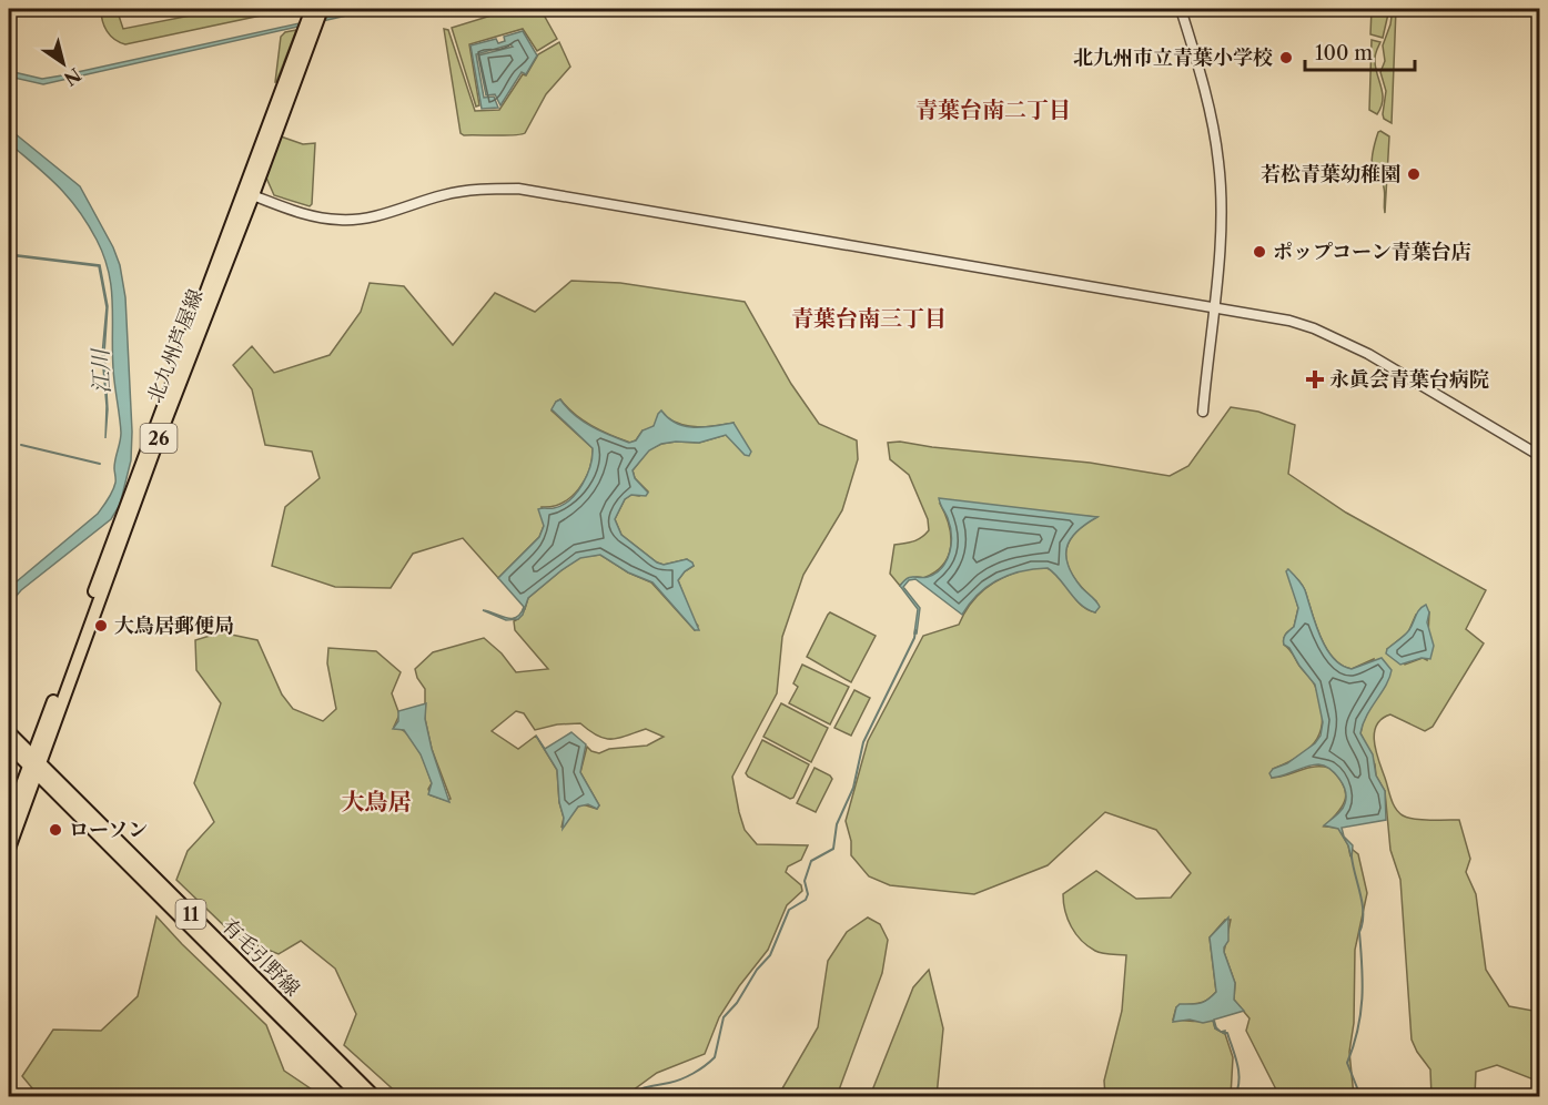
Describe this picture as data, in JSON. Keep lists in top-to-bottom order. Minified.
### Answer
{"streets":{"main road":["北九州芦屋線","26","11","有毛引野線"]},"crossings":[["北九州芦屋線","有毛引野線"]],"districts":["青葉台南二丁目","青葉台南三丁目","大鳥居"],"water":["江川"],"places":{"other":["北九州市立青葉小学校","若松青葉幼稚園","ポップコーン青葉台店","大鳥居郵便局","ローソン"],"health":["永眞会青葉台病院"]},"scale_bar":"100 m","north":"bottom right"}
